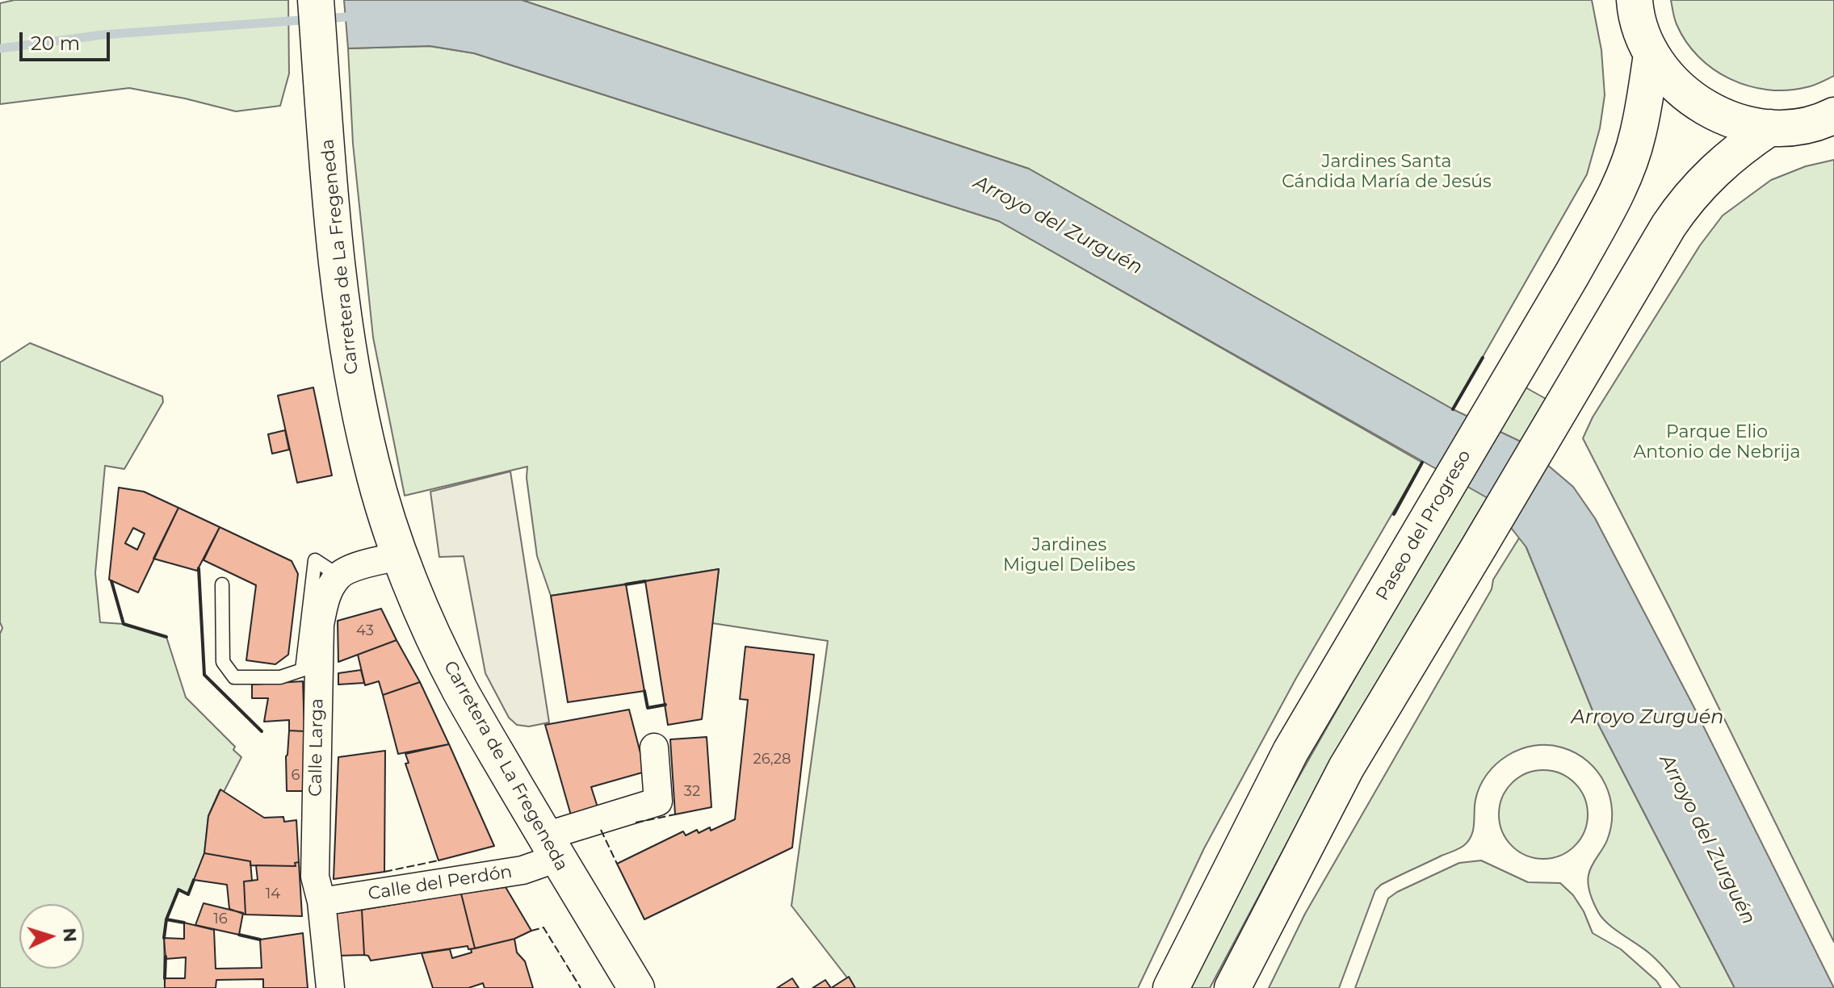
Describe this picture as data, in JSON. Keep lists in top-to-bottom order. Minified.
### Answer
{"streets":{"main road":["Carretera de La Fregeneda","Paseo del Progreso"],"street":["Calle Larga","Calle del Perdón"]},"crossings":[["Carretera de La Fregeneda","Calle del Perdón"],["Calle Larga","Calle del Perdón"]],"water":["Arroyo del Zurguén","Arroyo Zurguén"],"parks":["Jardines Santa Cándida María de Jesús","Parque Elio Antonio de Nebrija","Jardines Miguel Delibes"],"house_numbers":["43","26,28","6","32","14","16"],"scale_bar":"20 m","north":"right"}
